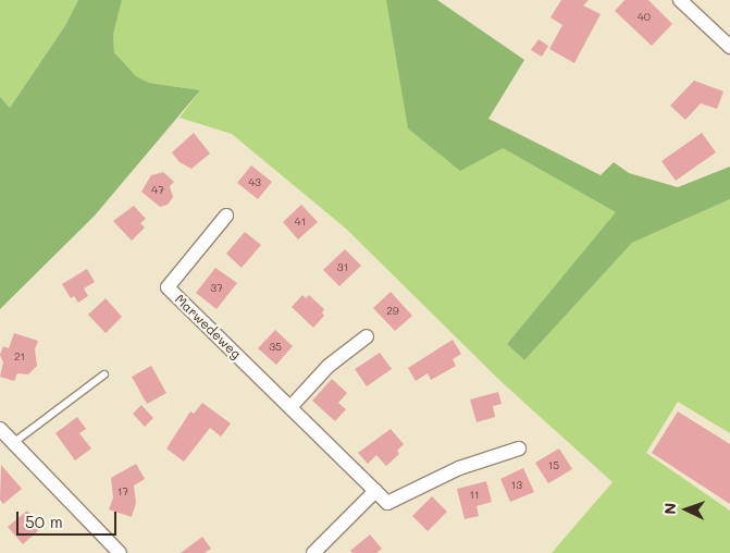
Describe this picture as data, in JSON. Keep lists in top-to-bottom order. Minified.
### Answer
{"streets":{"street":["Marwedeweg"]},"house_numbers":["40","43","47","41","31","37","29","35","21","15","13","17","11"],"scale_bar":"50 m","north":"left"}
